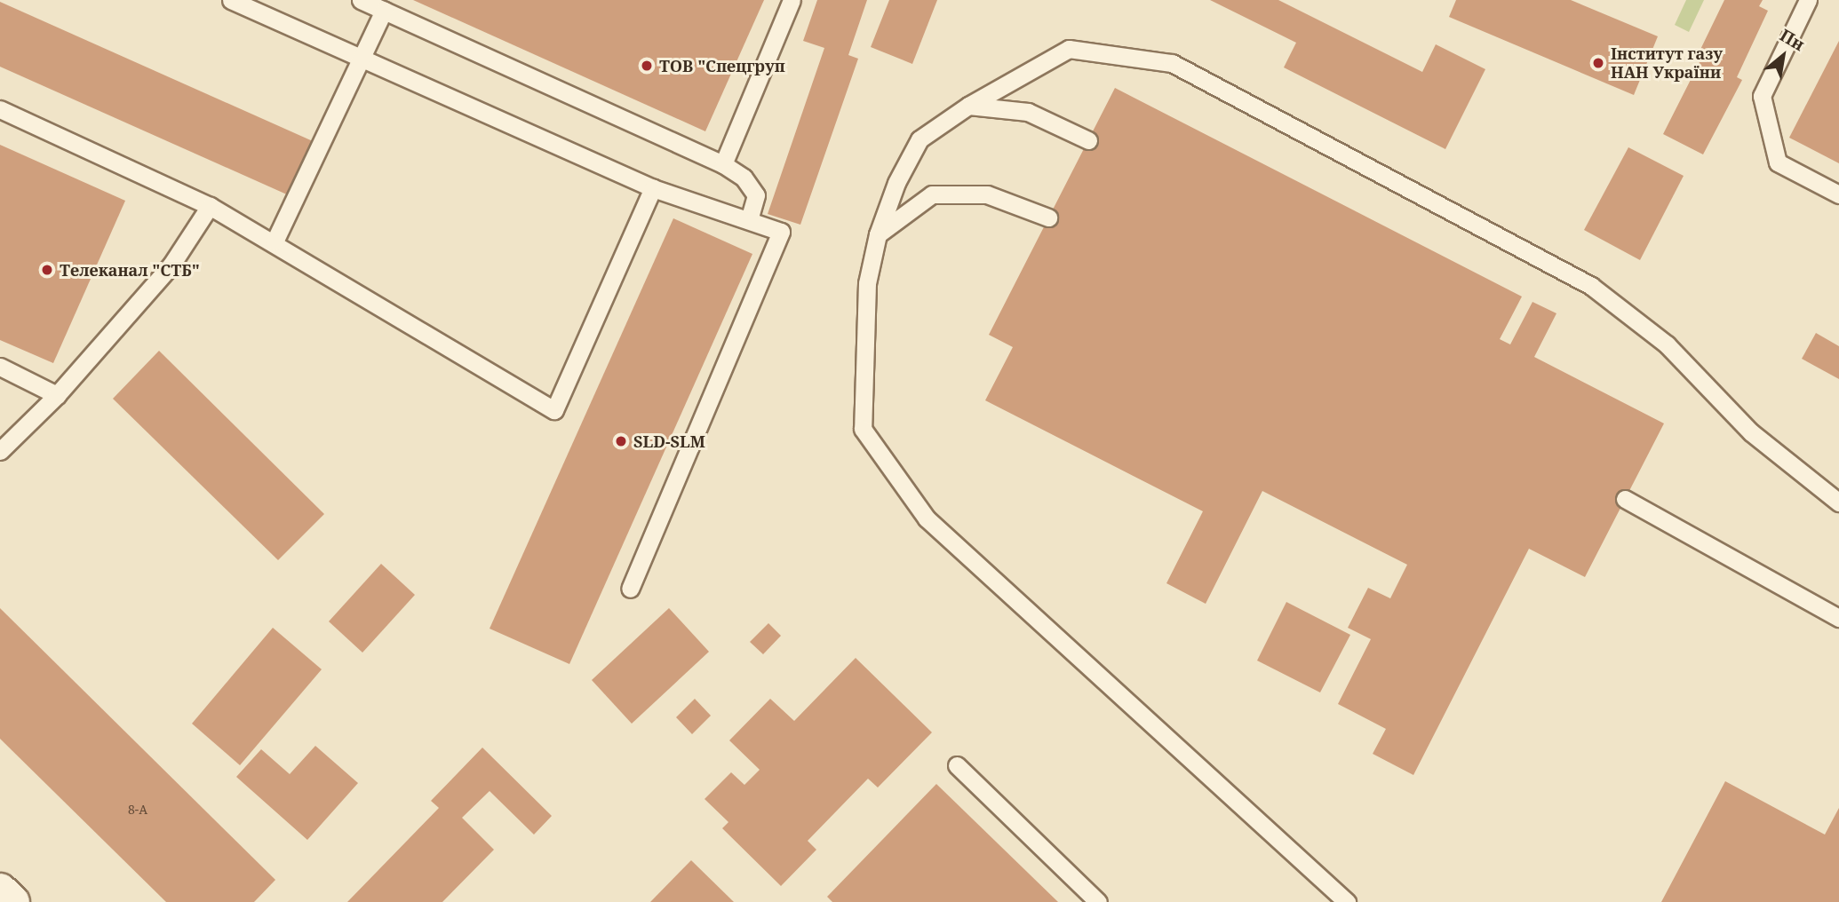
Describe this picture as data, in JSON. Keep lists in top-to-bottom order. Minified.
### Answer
{"places":["Інститут газу НАН України","ТОВ \"Спецгруп","Телеканал \"СТБ\"","SLD-SLM"],"house_numbers":["8-А"],"north":"top right"}
